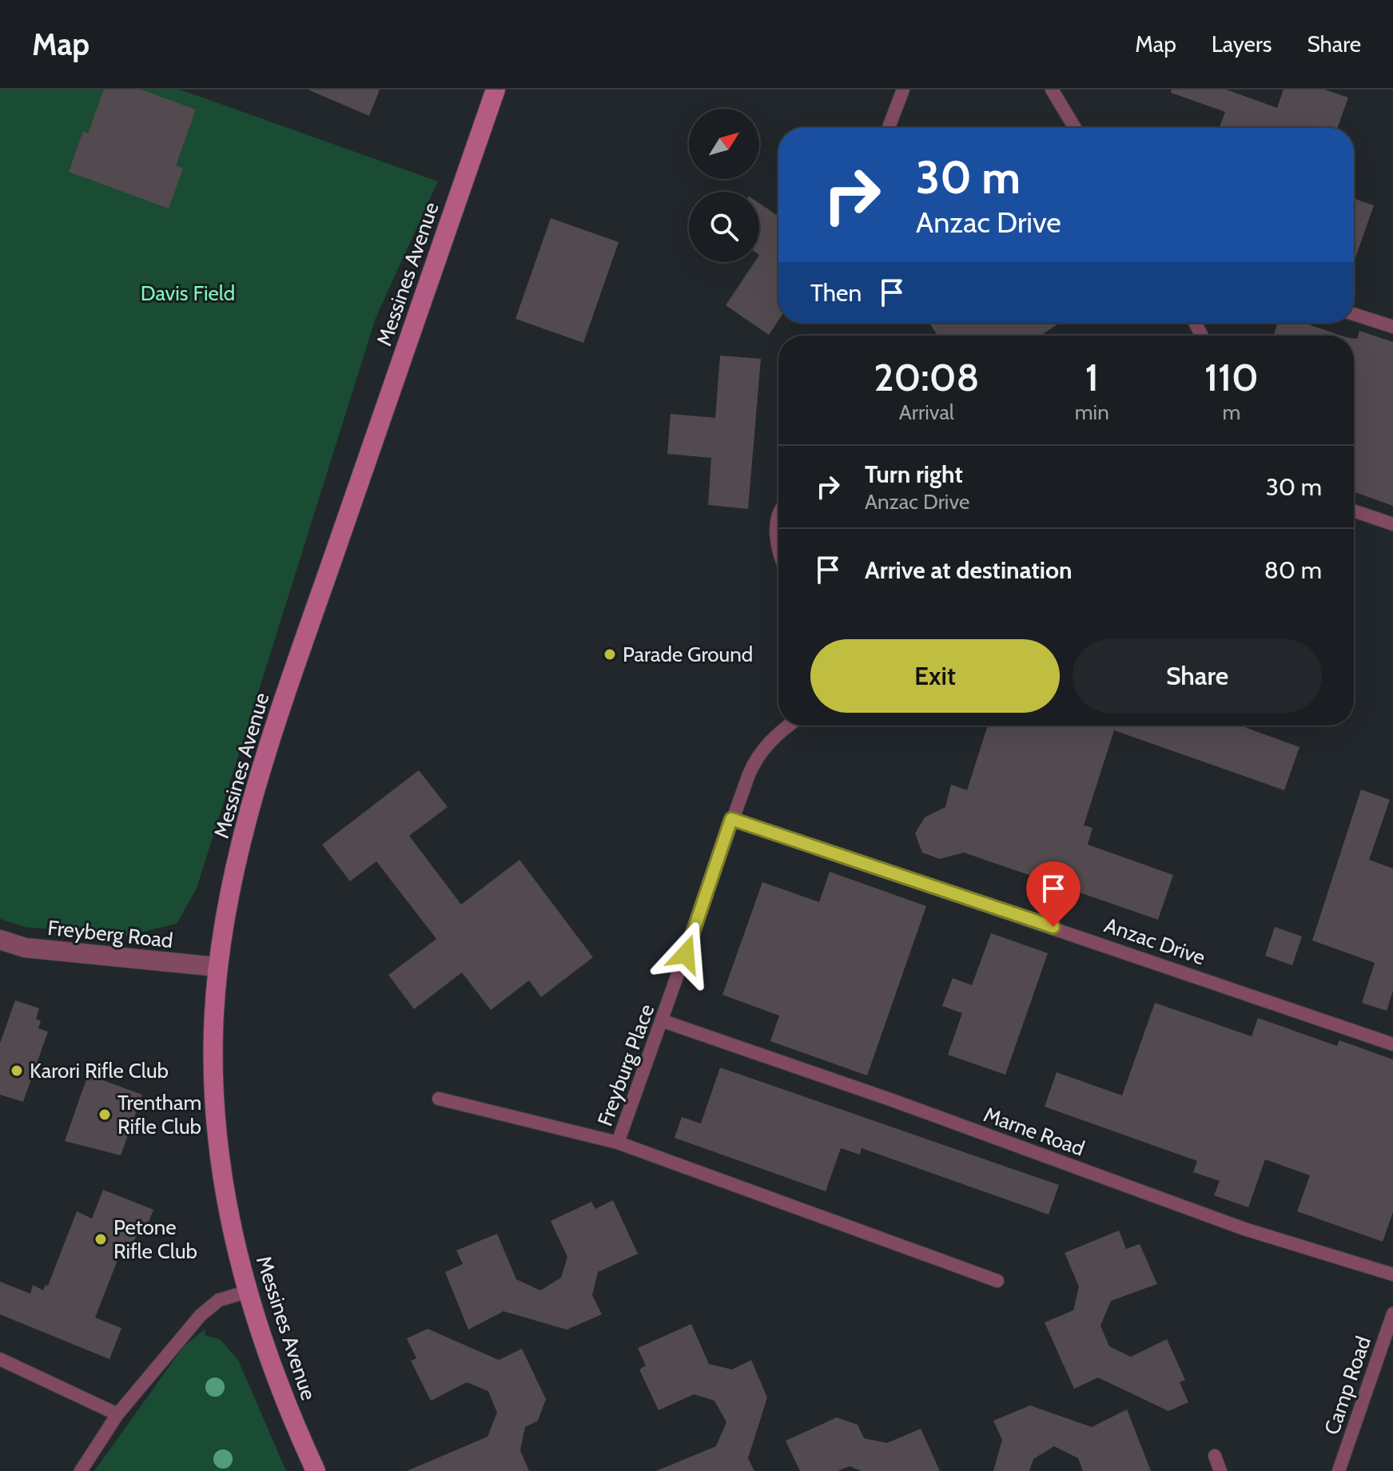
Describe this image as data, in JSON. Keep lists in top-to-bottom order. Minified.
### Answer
{"streets":{"street":["Messines Avenue","Freyberg Road"],"lane":["Anzac Drive","Freyburg Place","Marne Road","Camp Road"]},"crossings":[["Messines Avenue","Freyberg Road"],["Anzac Drive","Freyburg Place"],["Freyburg Place","Marne Road"]],"parks":["Davis Field"],"places":["Parade Ground","Karori Rifle Club","Trentham Rifle Club","Petone Rifle Club"],"north":"top right","page":{"header":"Map","nav":["Map","Layers","Share"],"turn":["30 m","Anzac Drive"],"then":"Then","eta":["20:08","Arrival","1","min","110","m"],"list":[{"name":"Turn right","note":"Anzac Drive","value":"30 m"},{"name":"Arrive at destination","value":"80 m"}],"buttons":["Exit","Share"]}}
